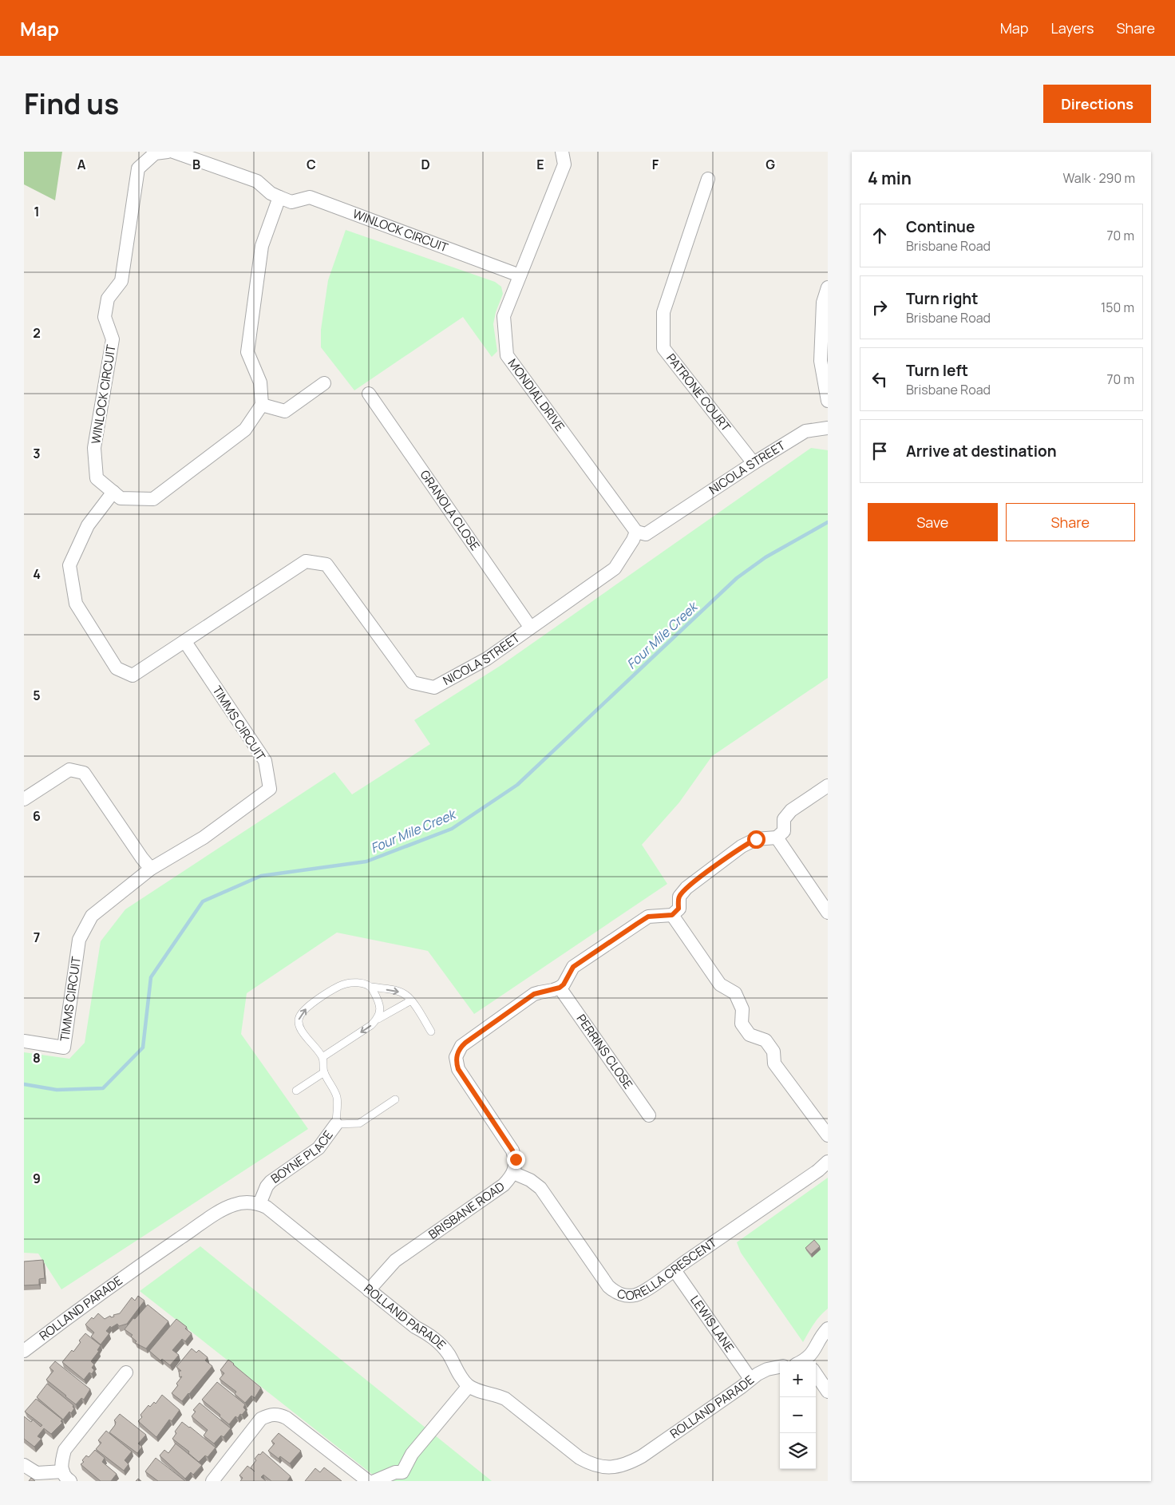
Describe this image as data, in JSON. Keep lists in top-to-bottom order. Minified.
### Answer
{"streets":{"street":["WINLOCK CIRCUIT","PATRONE COURT","MONDIAL DRIVE","NICOLA STREET","GRANOLA CLOSE","TIMMS CIRCUIT","PERRINS CLOSE","BOYNE PLACE","BRISBANE ROAD","CORELLA CRESCENT","ROLLAND PARADE","LEWIS LANE"]},"crossings":[["WINLOCK CIRCUIT","MONDIAL DRIVE"],["WINLOCK CIRCUIT","NICOLA STREET"],["PATRONE COURT","NICOLA STREET"],["MONDIAL DRIVE","NICOLA STREET"],["NICOLA STREET","GRANOLA CLOSE"],["NICOLA STREET","TIMMS CIRCUIT"],["PERRINS CLOSE","BRISBANE ROAD"],["BOYNE PLACE","ROLLAND PARADE"],["BRISBANE ROAD","CORELLA CRESCENT"],["BRISBANE ROAD","ROLLAND PARADE"],["CORELLA CRESCENT","LEWIS LANE"],["ROLLAND PARADE","LEWIS LANE"]],"water":["Four Mile Creek"],"page":{"header":"Map","nav":["Map","Layers","Share"],"title":"Find us","buttons":["Directions",["Save","Share"]],"heading":["4 min","Walk · 290 m"],"list":[["Continue","Brisbane Road","70 m"],["Turn right","Brisbane Road","150 m"],["Turn left","Brisbane Road","70 m"],"Arrive at destination"],"map_buttons":["+","−"]},"grid":{"columns":["A","B","C","D","E","F","G"],"rows":["1","2","3","4","5","6","7","8","9"]}}
